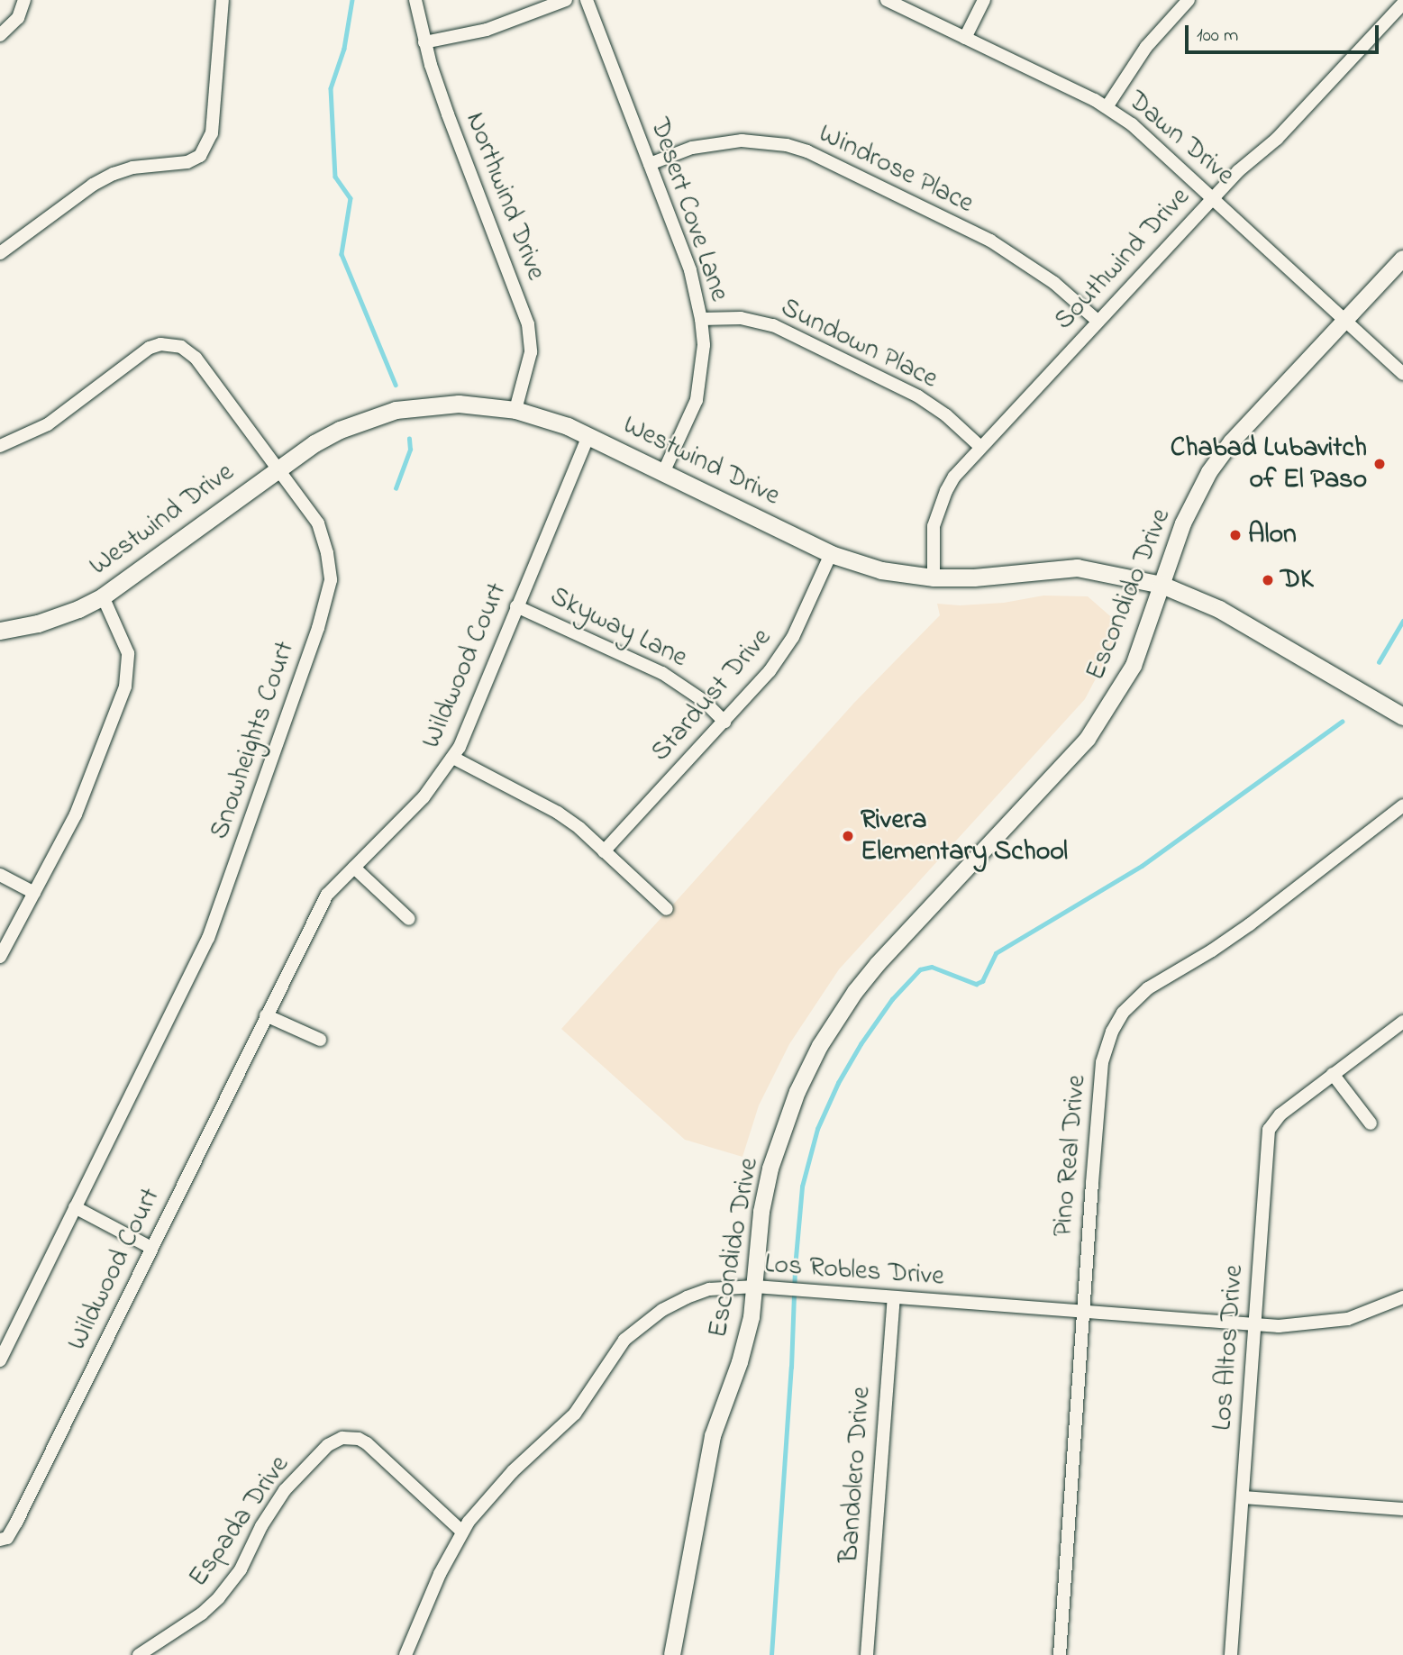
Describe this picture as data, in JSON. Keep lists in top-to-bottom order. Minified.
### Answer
{"streets":{"main road":["Westwind Drive"],"street":["Dawn Drive","Windrose Place","Northwind Drive","Desert Cove Lane","Southwind Drive","Sundown Place","Escondido Drive","Skyway Lane","Wildwood Court","Stardust Drive","Snowheights Court","Pino Real Drive","Los Robles Drive","Los Altos Drive","Bandolero Drive","Espada Drive"]},"crossings":[["Dawn Drive","Southwind Drive"],["Dawn Drive","Escondido Drive"],["Windrose Place","Desert Cove Lane"],["Windrose Place","Southwind Drive"],["Northwind Drive","Westwind Drive"],["Desert Cove Lane","Sundown Place"],["Desert Cove Lane","Westwind Drive"],["Southwind Drive","Sundown Place"],["Southwind Drive","Westwind Drive"],["Westwind Drive","Escondido Drive"],["Westwind Drive","Wildwood Court"],["Westwind Drive","Stardust Drive"],["Westwind Drive","Snowheights Court"],["Escondido Drive","Los Robles Drive"],["Skyway Lane","Wildwood Court"],["Skyway Lane","Stardust Drive"],["Pino Real Drive","Los Robles Drive"],["Los Robles Drive","Los Altos Drive"],["Los Robles Drive","Bandolero Drive"],["Los Robles Drive","Espada Drive"]],"places":["Chabad Lubavitch of El Paso","Alon","DK","Rivera Elementary School"],"scale_bar":"100 m"}
